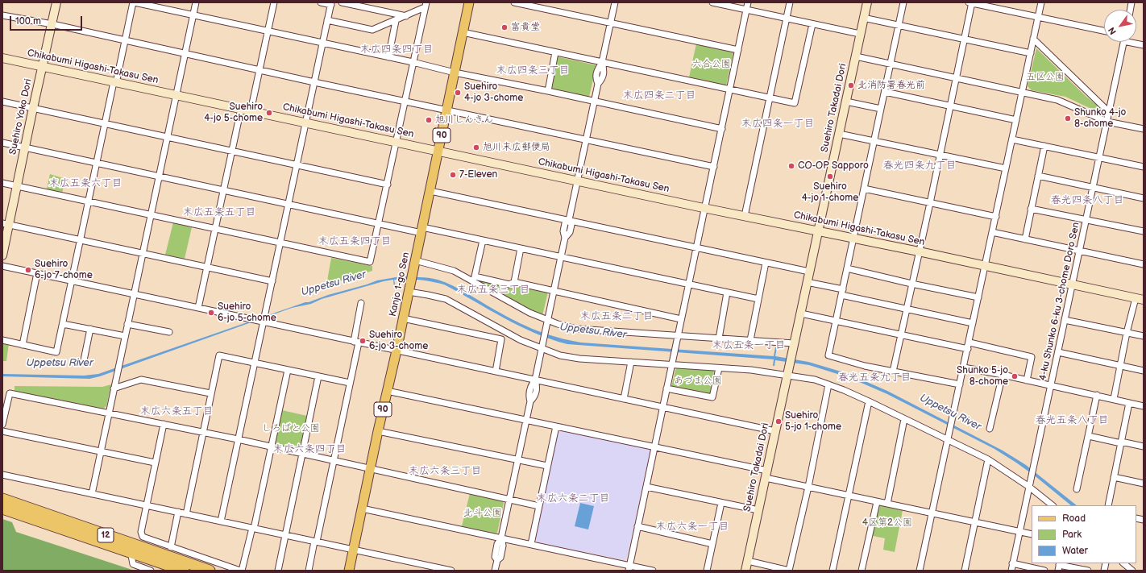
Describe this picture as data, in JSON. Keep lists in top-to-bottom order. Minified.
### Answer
{"streets":{"highway":["12"],"main road":["90","Kanjo 1-go Sen"],"street":["Chikabumi Higashi-Takasu Sen","Suehiro Takadai Dori","Suehiro Yoko Dori","4-ku Shunko 6-ku 3-chome Doro Sen"]},"crossings":[["Chikabumi Higashi-Takasu Sen","Suehiro Takadai Dori"],["Chikabumi Higashi-Takasu Sen","Suehiro Yoko Dori"],["Chikabumi Higashi-Takasu Sen","Kanjo 1-go Sen"],["Chikabumi Higashi-Takasu Sen","4-ku Shunko 6-ku 3-chome Doro Sen"]],"districts":["末広四条四丁目","末広四条三丁目","末広四条二丁目","末広四条一丁目","春光四条九丁目","末広五条六丁目","春光四条八丁目","末広五条五丁目","末広五条四丁目","末広五条三丁目","末広五条二丁目","末広五条一丁目","春光五条九丁目","末広六条五丁目","春光五条八丁目","末広六条四丁目","末広六条三丁目","末広六条二丁目","末広六条一丁目"],"water":["Uppetsu River"],"parks":["六合公園","五区公園","あづま公園","しろばと公園","北斗公園","4区第2公園"],"places":["富貴堂","北消防署春光前","Suehiro 4-jo 3-chome","Suehiro 4-jo 5-chome","Shunko 4-jo 8-chome","旭川しんきん","旭川末広郵便局","CO-OP Sapporo","7-Eleven","Suehiro 4-jo 1-chome","Suehiro 6-jo 7-chome","Suehiro 6-jo 5-chome","Suehiro 6-jo 3-chome","Shunko 5-jo 8-chome","Suehiro 5-jo 1-chome"],"legend":["Road","Park","Water"],"scale_bar":"100 m","north":"bottom left"}
